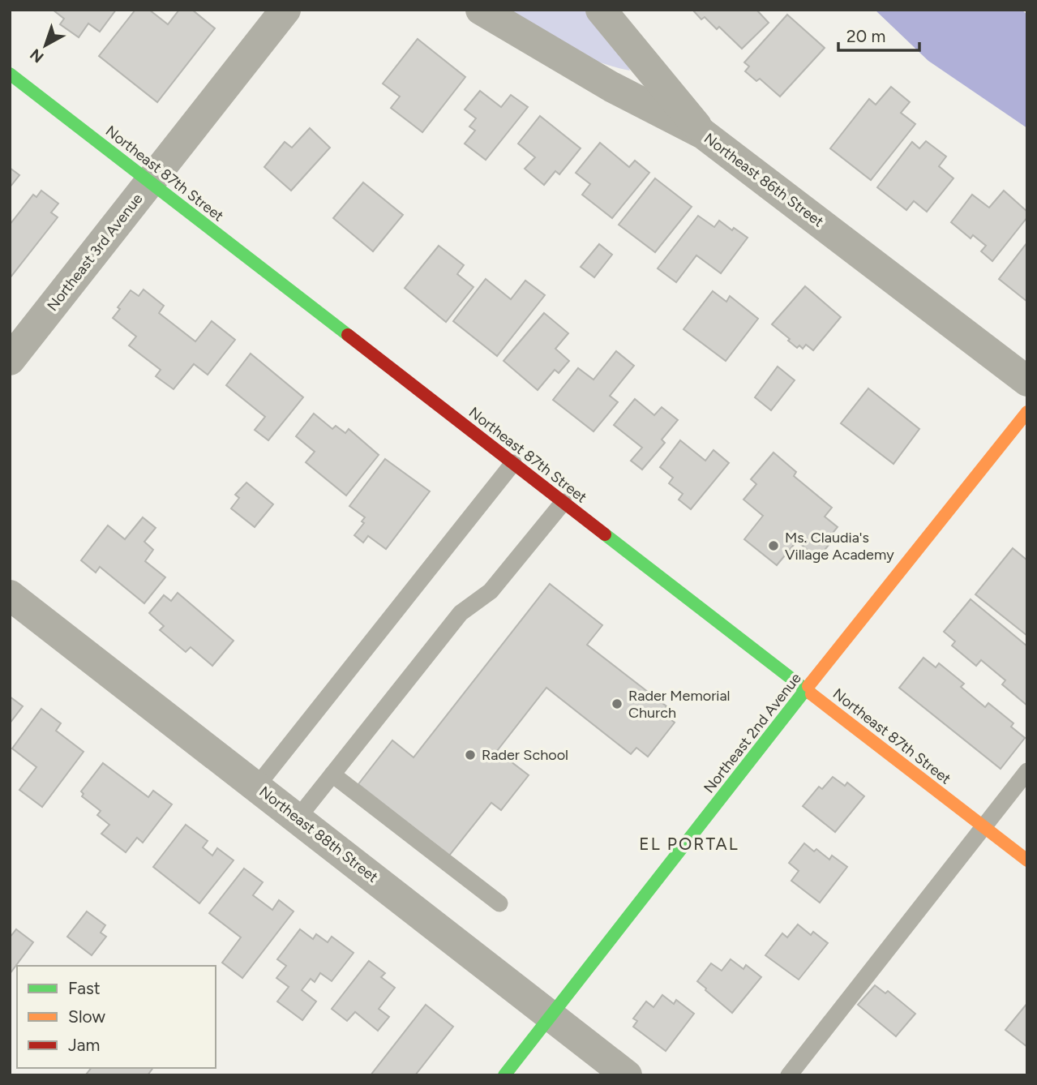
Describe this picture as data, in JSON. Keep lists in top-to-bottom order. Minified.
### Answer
{"streets":{"street":["Northeast 87th Street","Northeast 86th Street","Northeast 3rd Avenue","Northeast 2nd Avenue","Northeast 88th Street"]},"crossings":[["Northeast 87th Street","Northeast 3rd Avenue"],["Northeast 87th Street","Northeast 2nd Avenue"],["Northeast 2nd Avenue","Northeast 88th Street"]],"districts":["EL PORTAL"],"places":["Ms. Claudia's Village Academy","Rader Memorial Church","Rader School"],"legend":["Fast","Slow","Jam"],"scale_bar":"20 m","north":"bottom left"}
